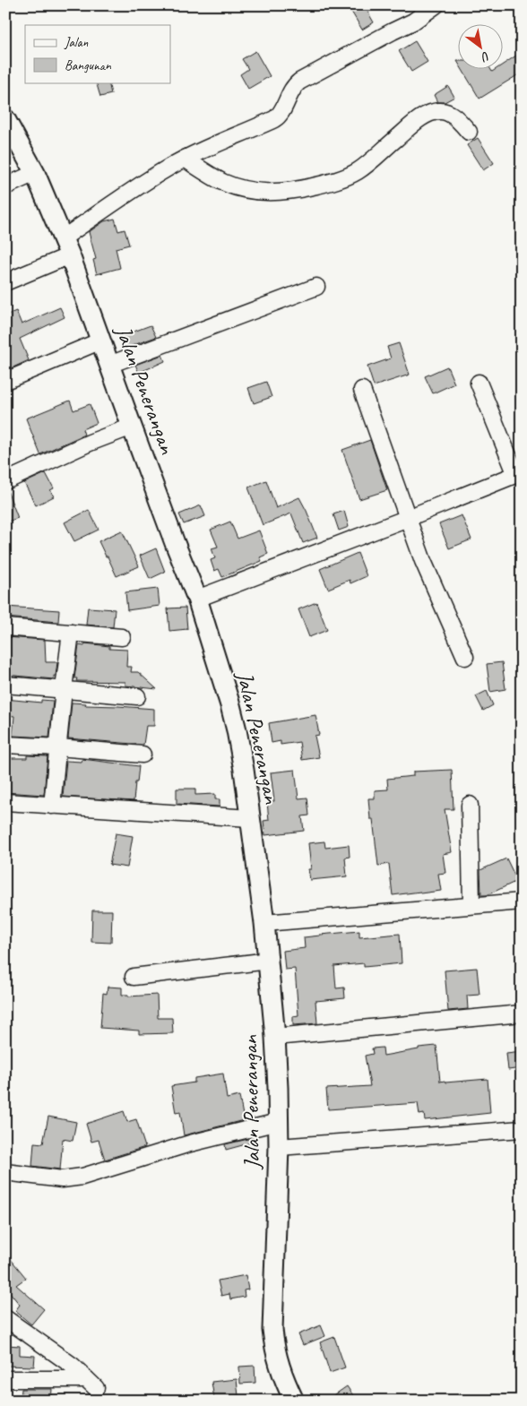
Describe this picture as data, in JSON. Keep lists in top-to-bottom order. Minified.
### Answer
{"streets":{"street":["Jalan Penerangan"]},"legend":["Jalan","Bangunan"],"north":"bottom right"}
